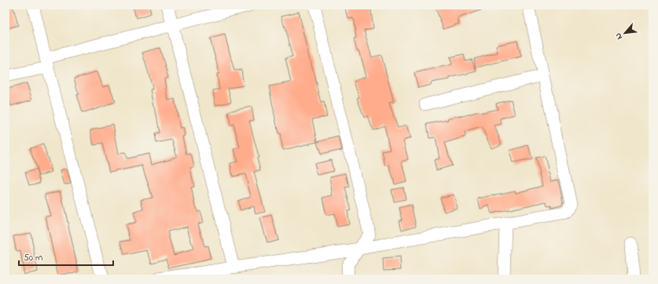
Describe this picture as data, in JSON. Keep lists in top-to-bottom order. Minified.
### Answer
{"scale_bar":"50 m","north":"bottom left"}
